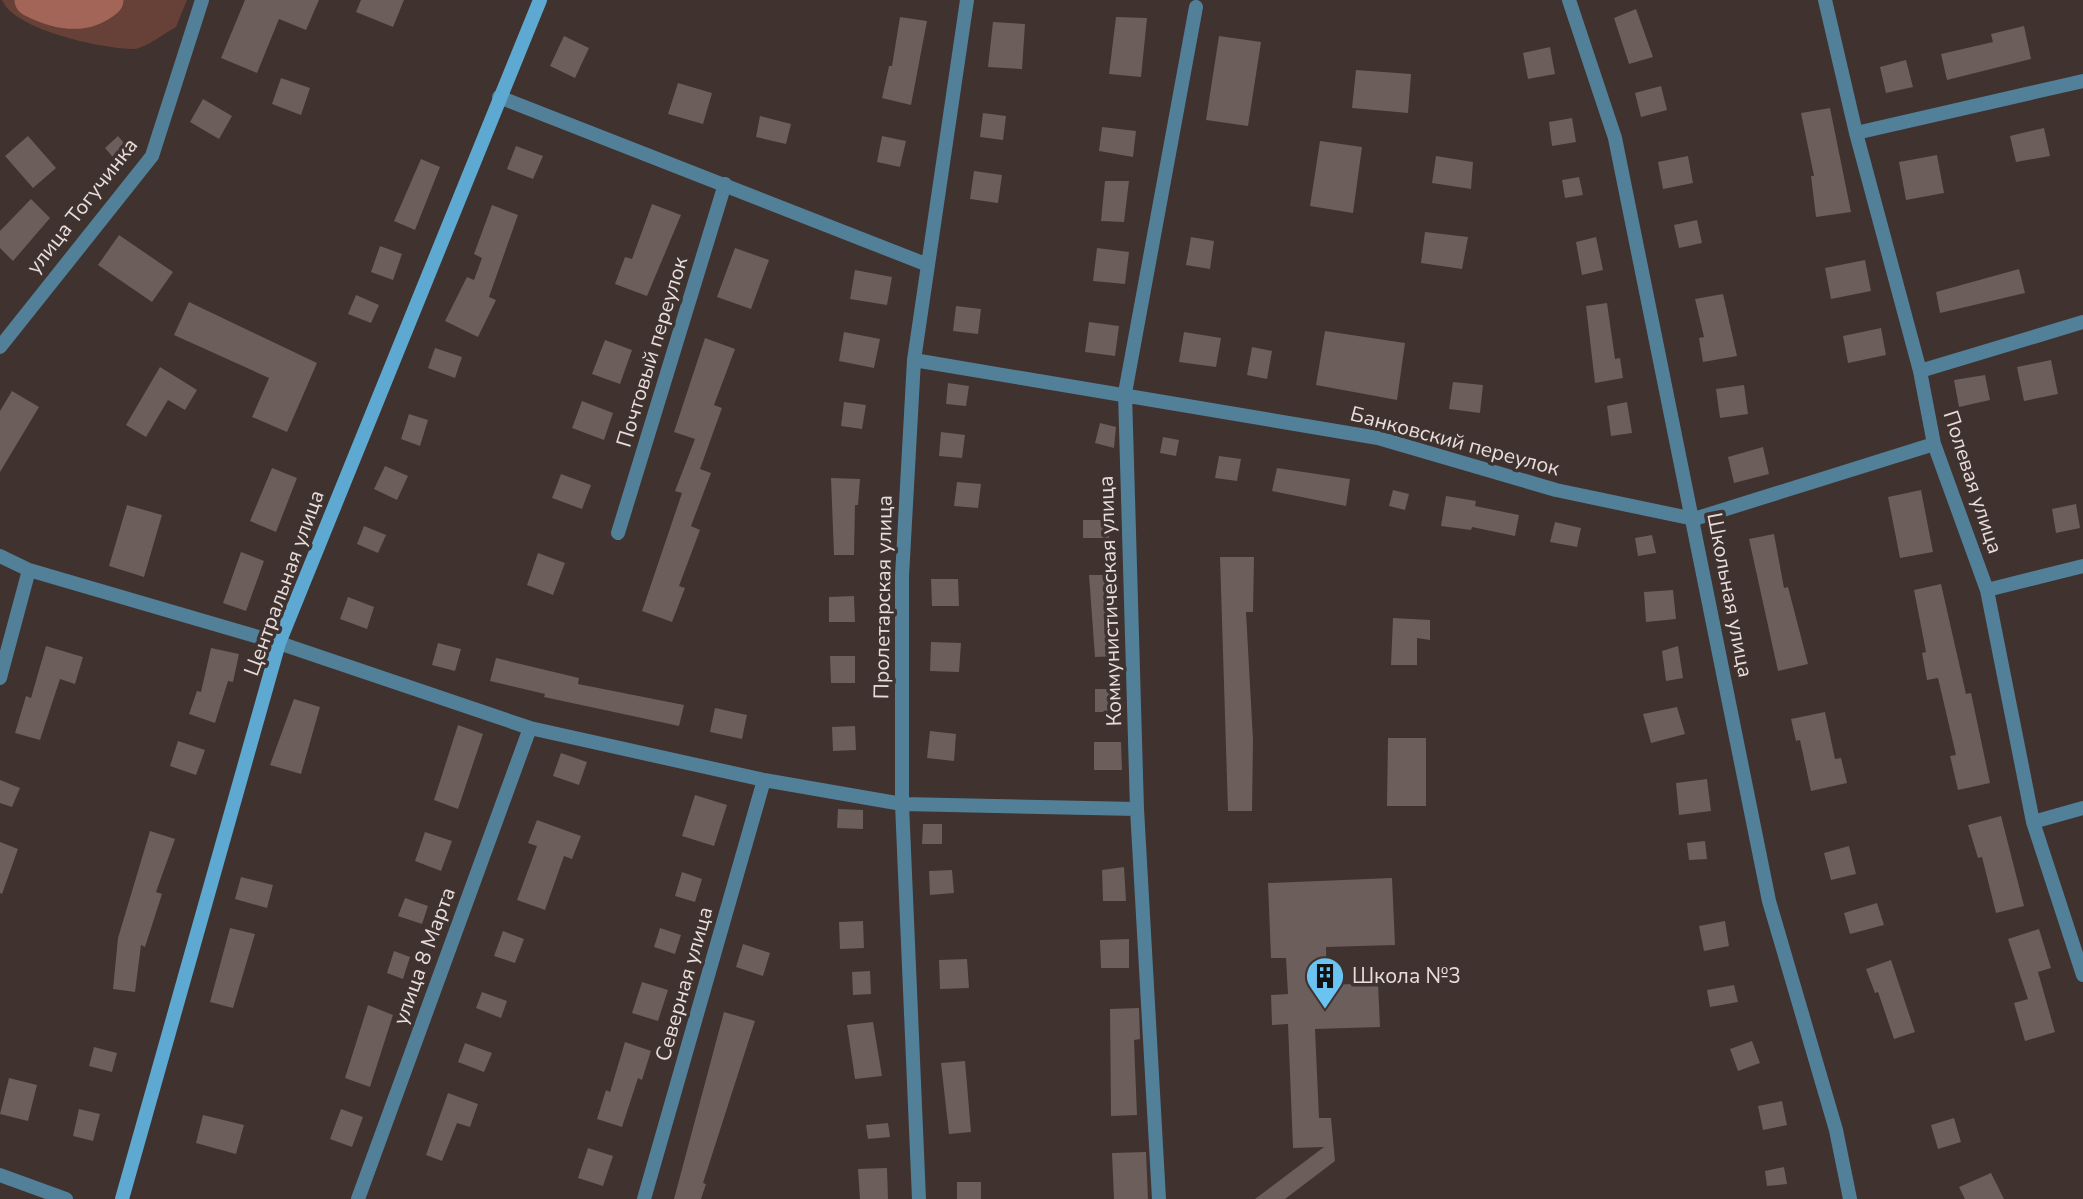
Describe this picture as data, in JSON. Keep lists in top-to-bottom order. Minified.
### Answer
{"streets":{"main road":["Центральная улица"],"street":["улица Тогучинка","Почтовый переулок","Банковский переулок","Полевая улица","Школьная улица","Пролетарская улица","Коммунистическая улица","улица 8 Марта","Северная улица"]},"crossings":[["Банковский переулок","Полевая улица"],["Банковский переулок","Школьная улица"],["Банковский переулок","Пролетарская улица"],["Банковский переулок","Коммунистическая улица"]],"places":{"building":["Школа №3"]}}
